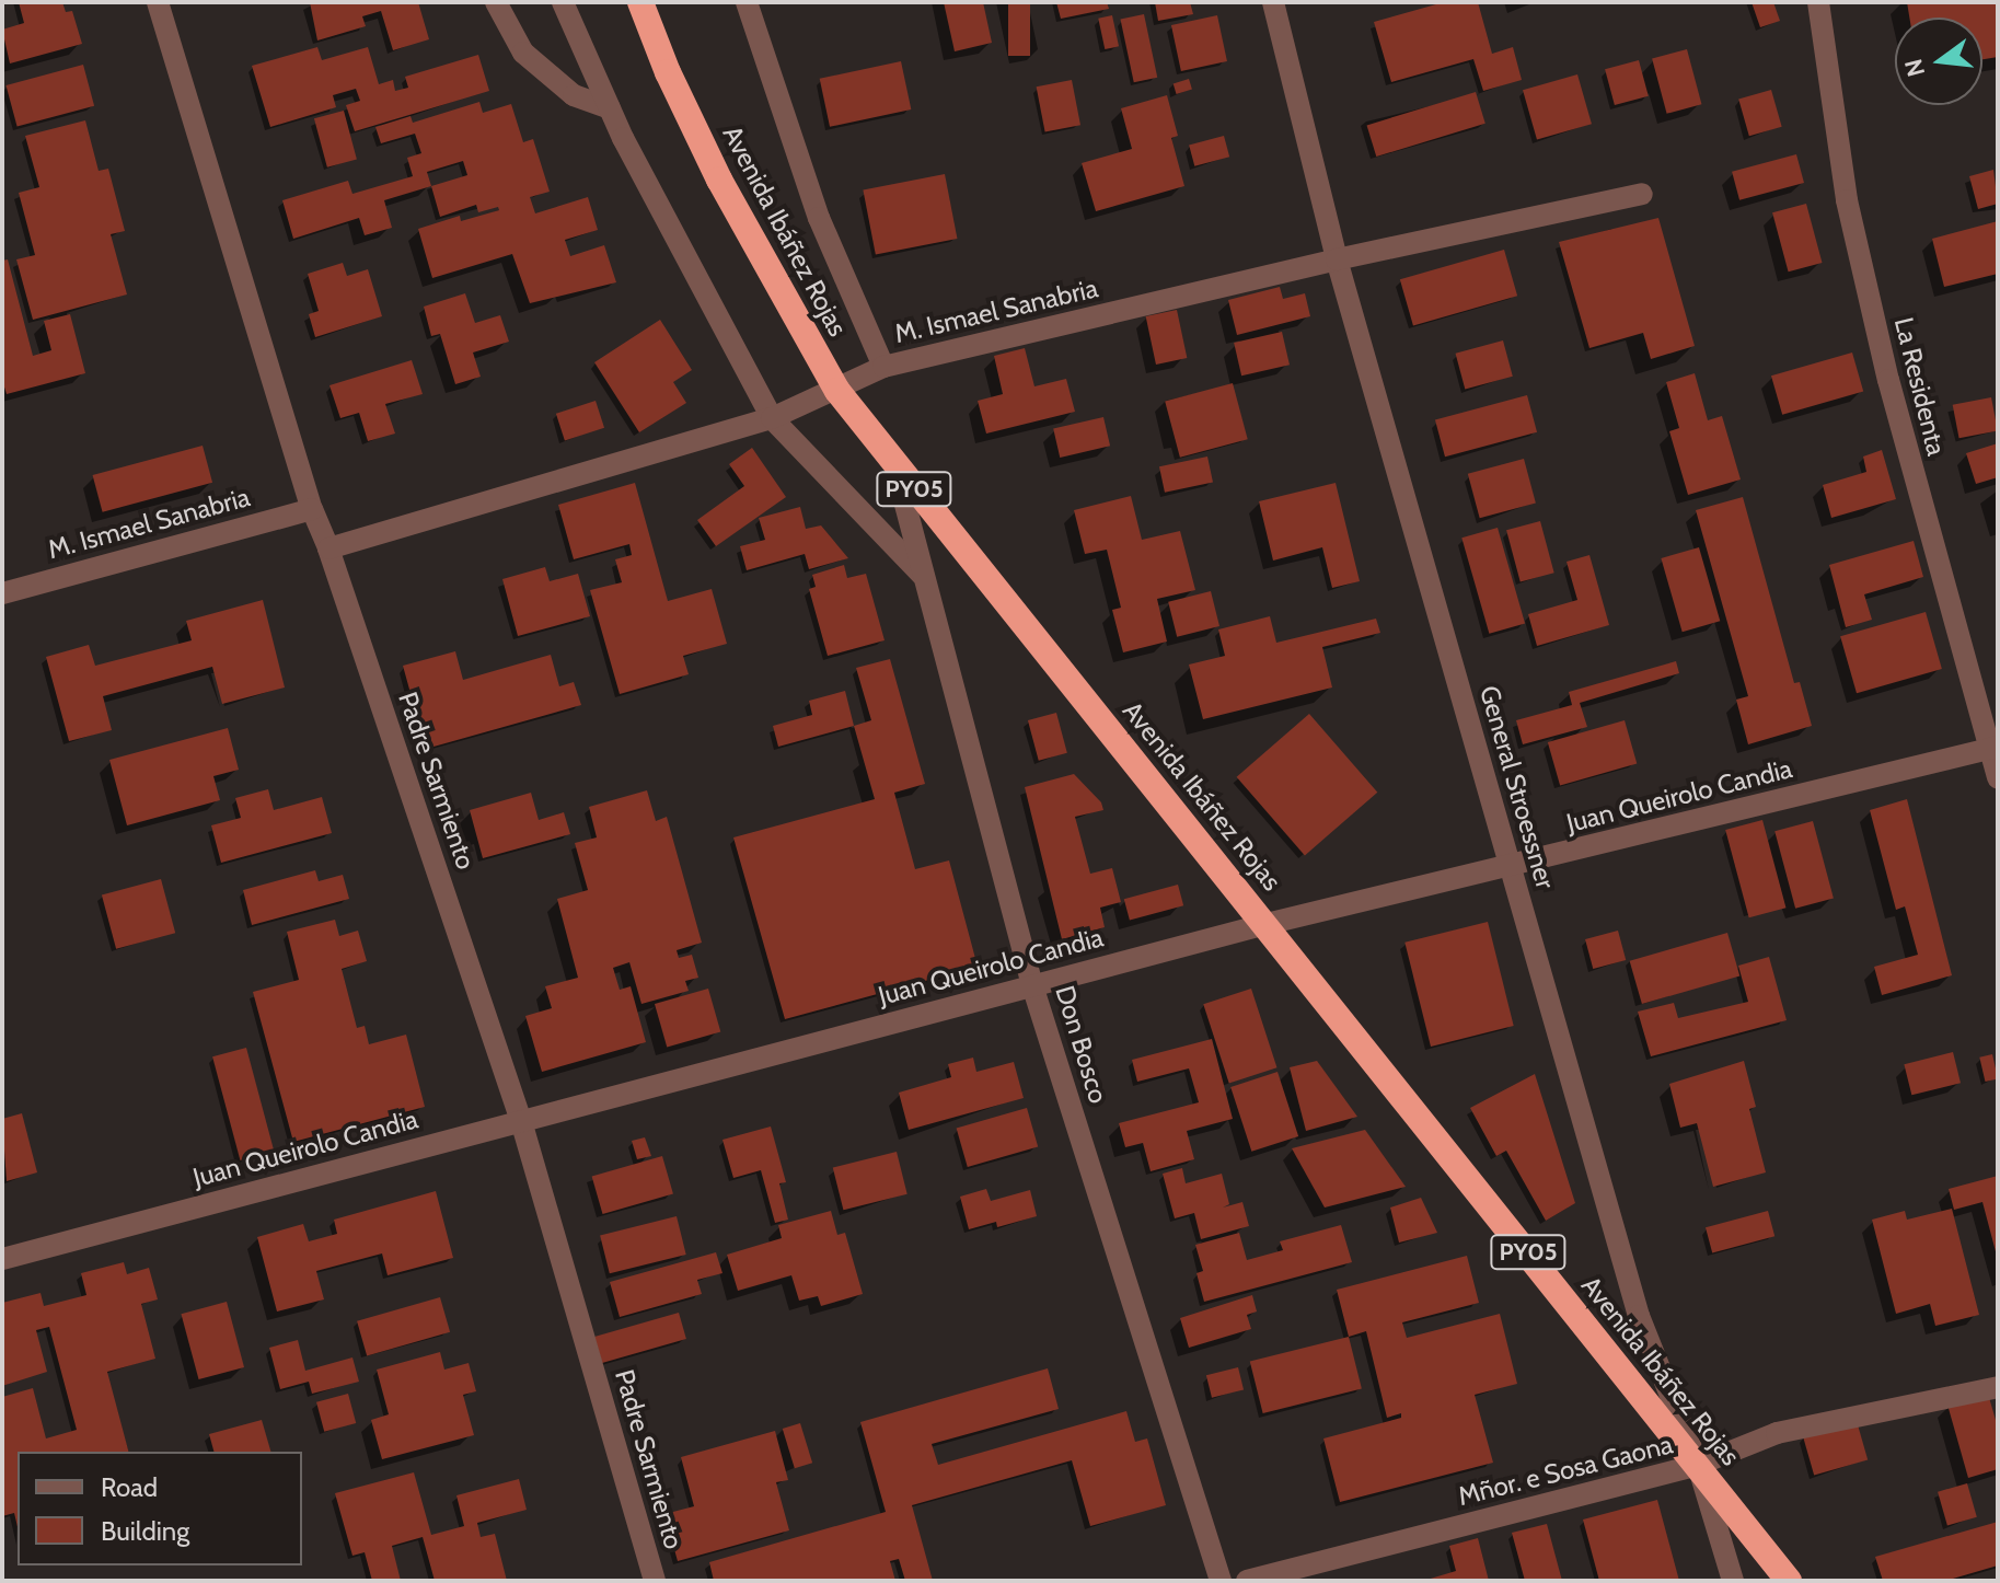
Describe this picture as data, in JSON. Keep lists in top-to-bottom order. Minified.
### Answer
{"streets":{"highway":["Avenida Ibáñez Rojas","PY05"],"street":["M. Ismael Sanabria","La Residenta","Padre Sarmiento","General Stroessner","Juan Queirolo Candia","Don Bosco","Mñor. e Sosa Gaona"]},"crossings":[["Avenida Ibáñez Rojas","M. Ismael Sanabria"],["Avenida Ibáñez Rojas","General Stroessner"],["Avenida Ibáñez Rojas","Juan Queirolo Candia"],["Avenida Ibáñez Rojas","Don Bosco"],["Avenida Ibáñez Rojas","Mñor. e Sosa Gaona"],["M. Ismael Sanabria","Padre Sarmiento"],["M. Ismael Sanabria","General Stroessner"],["La Residenta","Juan Queirolo Candia"],["Padre Sarmiento","Juan Queirolo Candia"],["General Stroessner","Juan Queirolo Candia"],["General Stroessner","Mñor. e Sosa Gaona"],["Juan Queirolo Candia","Don Bosco"]],"legend":["Road","Building"],"north":"left"}
